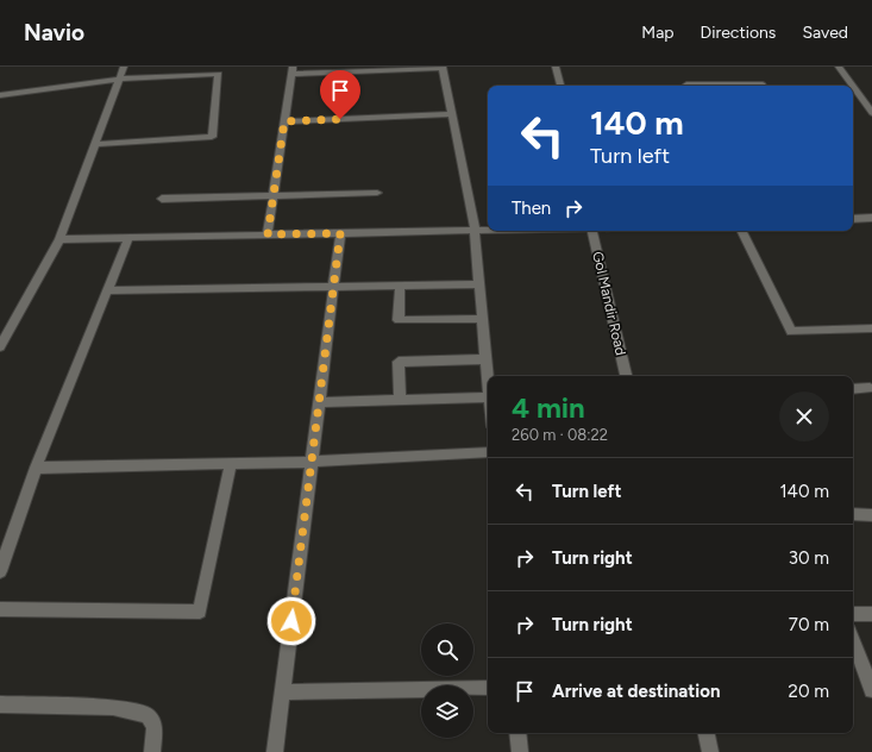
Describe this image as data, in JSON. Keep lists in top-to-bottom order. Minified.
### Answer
{"streets":{"street":["Gol Mandir Road"]},"page":{"header":"Navio","nav":["Map","Directions","Saved"],"turn":["140 m","Turn left"],"then":"Then","heading":["4 min","260 m · 08:22"],"list":[{"name":"Turn left","value":"140 m"},{"name":"Turn right","value":"30 m"},{"name":"Turn right","value":"70 m"},{"name":"Arrive at destination","value":"20 m"}]}}
